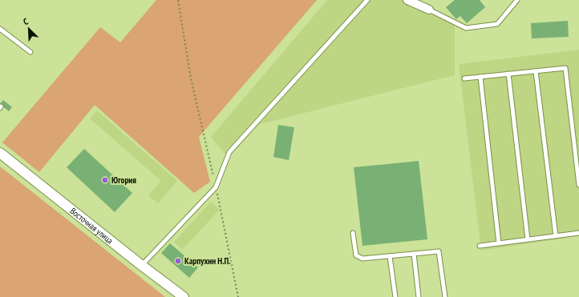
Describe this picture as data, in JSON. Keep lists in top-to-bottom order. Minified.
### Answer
{"streets":{"street":["Восточная улица"]},"places":["Югория","Карпухин Н.П."],"north":"top left"}
